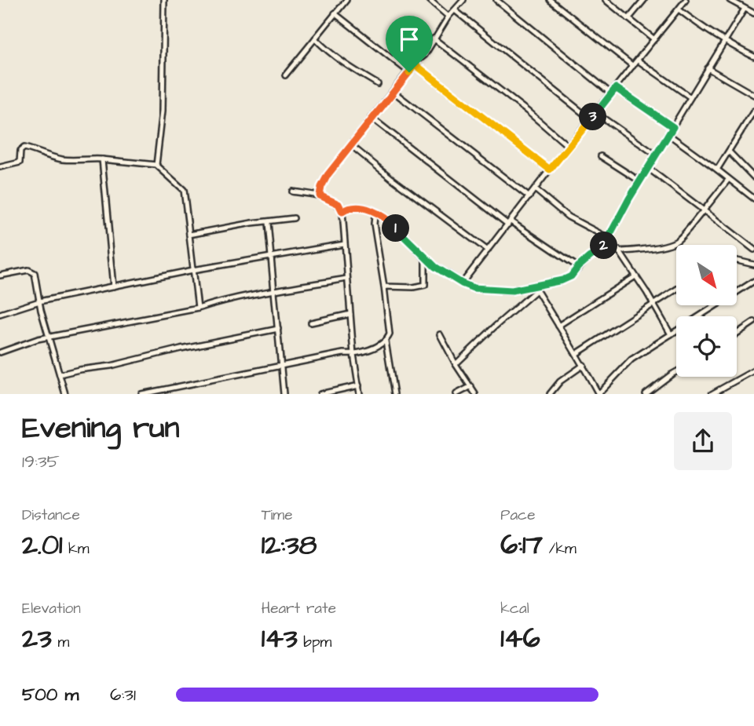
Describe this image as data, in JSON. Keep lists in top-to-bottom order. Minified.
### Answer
{"north":"bottom right","page":{"pins":["3","1","2"],"heading":["Evening run","19:35"],"stats":[["Distance","2.01 km"],["Time","12:38"],["Pace","6:17 /km"],["Elevation","23 m"],["Heart rate","143 bpm"],["kcal","146"]],"list":[{"name":"500 m","note":"6:31"}]}}
